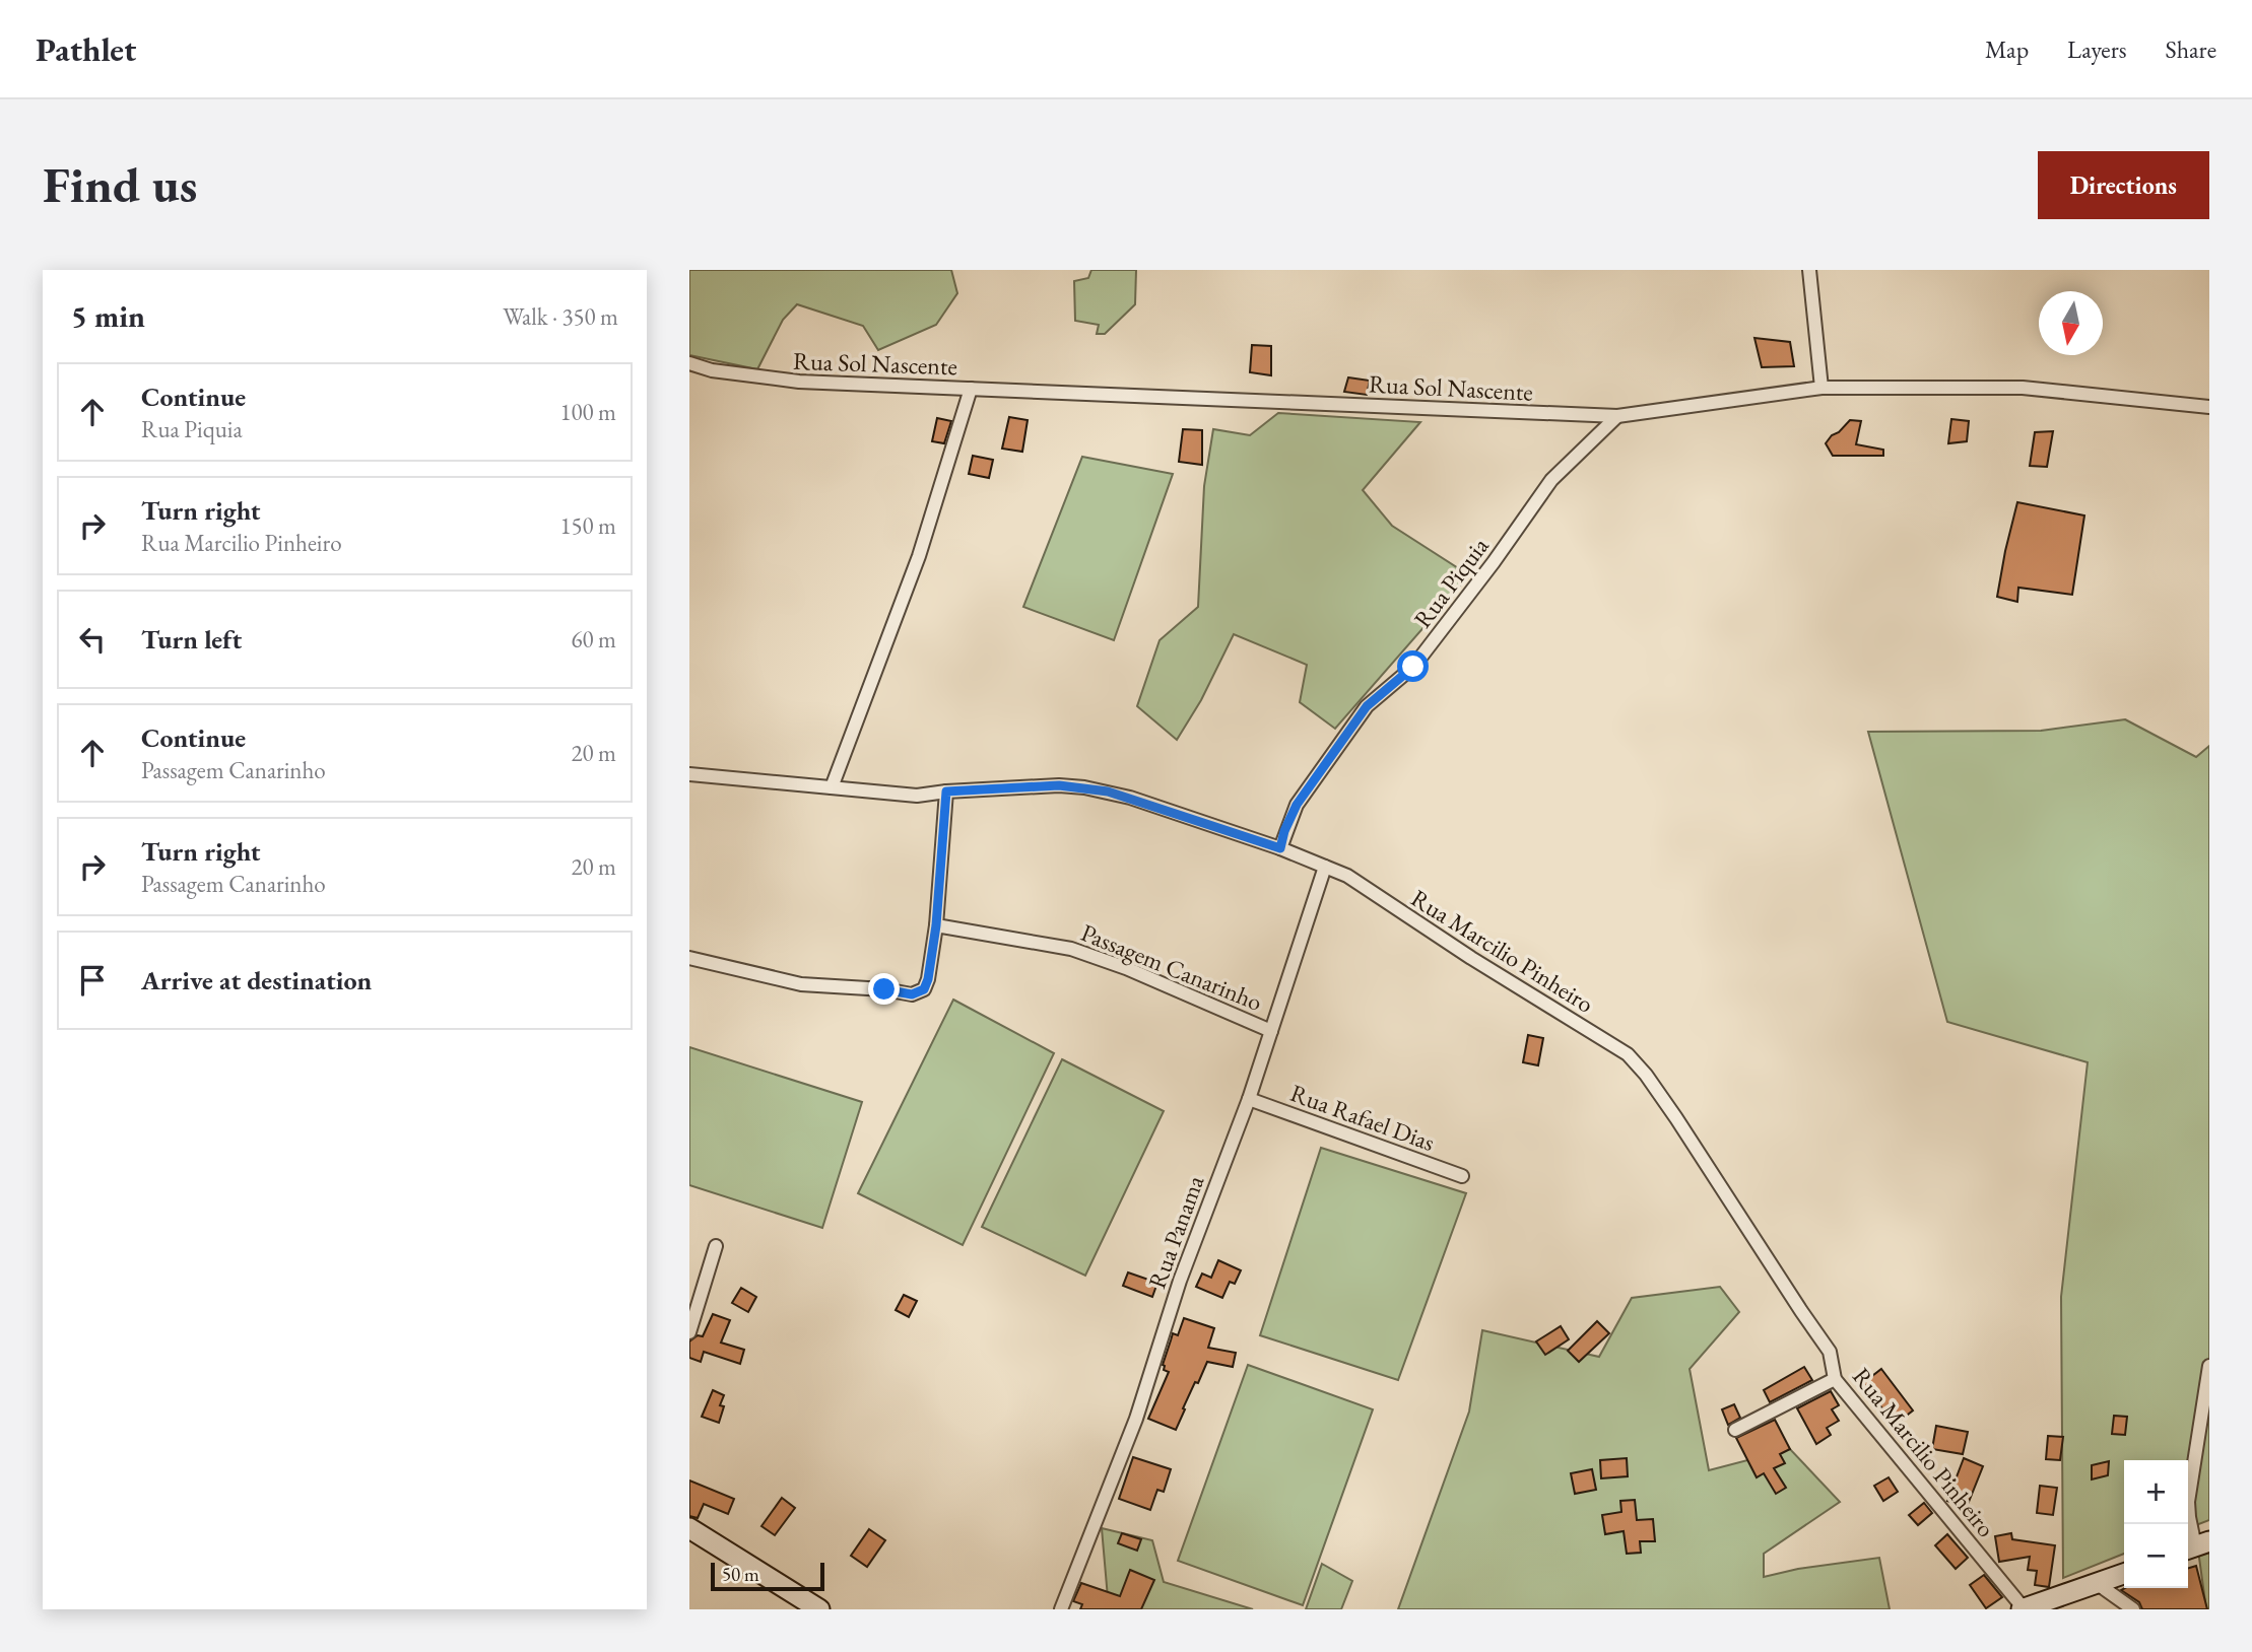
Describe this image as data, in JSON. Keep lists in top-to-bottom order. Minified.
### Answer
{"streets":{"street":["Rua Sol Nascente","Rua Piquia","Rua Marcilio Pinheiro","Passagem Canarinho","Rua Rafael Dias","Rua Panama"]},"crossings":[["Rua Sol Nascente","Rua Piquia"],["Rua Piquia","Rua Marcilio Pinheiro"],["Rua Marcilio Pinheiro","Rua Panama"],["Passagem Canarinho","Rua Panama"],["Rua Rafael Dias","Rua Panama"]],"scale_bar":"50 m","north":"bottom","page":{"header":"Pathlet","nav":["Map","Layers","Share"],"buttons":"Directions","title":"Find us","heading":["5 min","Walk · 350 m"],"list":[["Continue","Rua Piquia","100 m"],["Turn right","Rua Marcilio Pinheiro","150 m"],["Turn left","60 m"],["Continue","Passagem Canarinho","20 m"],["Turn right","Passagem Canarinho","20 m"],"Arrive at destination"],"map_buttons":["+","−"],"scale":"50 m"}}
